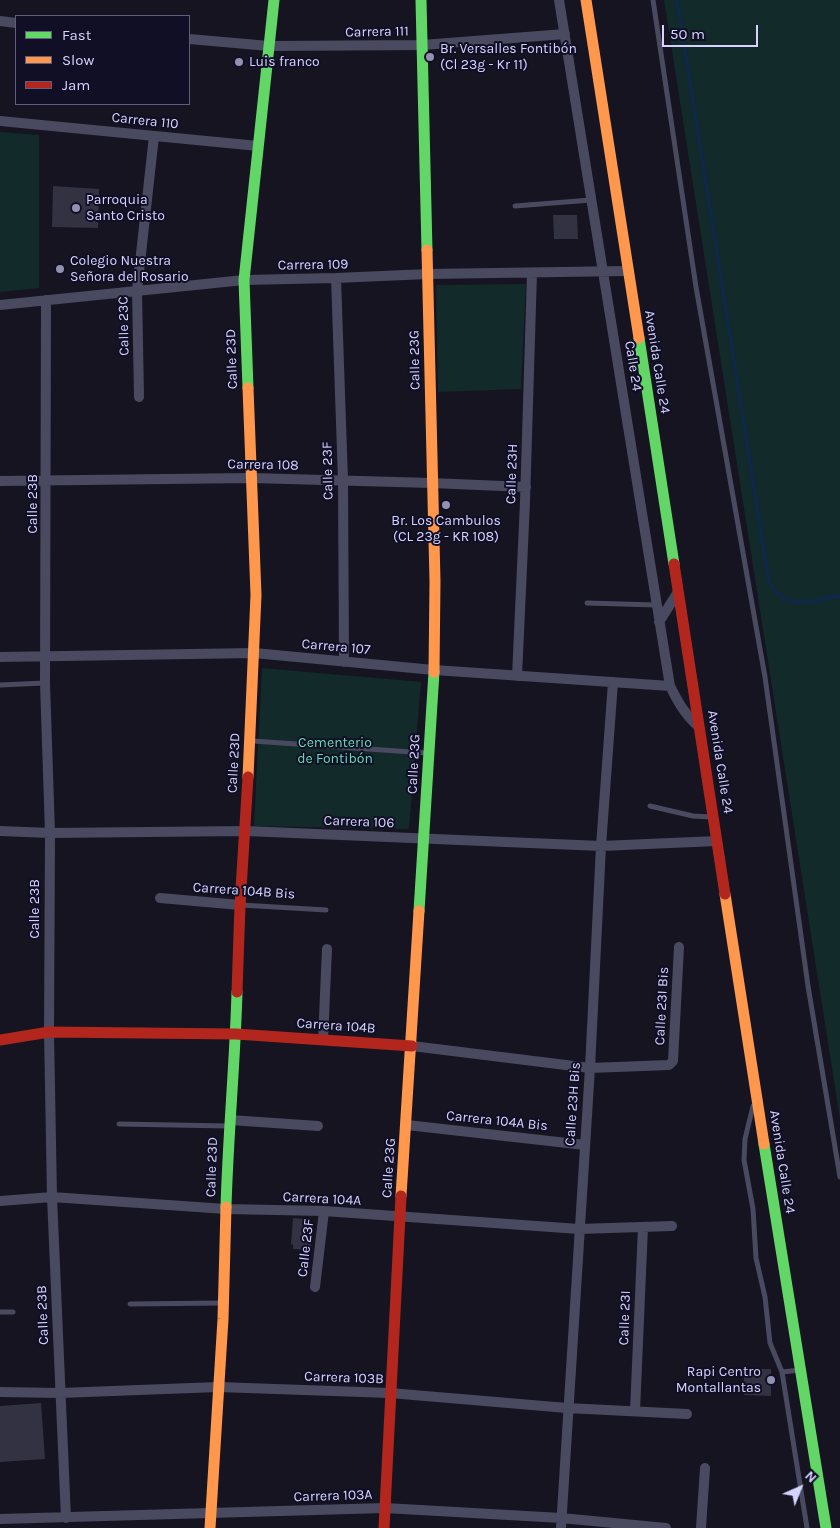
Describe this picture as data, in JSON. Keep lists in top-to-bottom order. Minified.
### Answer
{"streets":{"street":["Carrera 111","Carrera 110","Carrera 109","Calle 23C","Calle 23D","Calle 23G","Avenida Calle 24","Calle 24","Carrera 108","Calle 23F","Calle 23H","Calle 23B","Carrera 107","Carrera 106","Carrera 104B Bis","Calle 23I Bis","Carrera 104B","Calle 23H Bis","Carrera 104A Bis","Carrera 104A","Calle 23I","Carrera 103B","Carrera 103A"]},"crossings":[["Carrera 111","Calle 23D"],["Carrera 111","Calle 23G"],["Carrera 111","Calle 24"],["Carrera 110","Calle 23C"],["Carrera 110","Calle 23D"],["Carrera 109","Calle 23C"],["Carrera 109","Calle 23D"],["Carrera 109","Calle 23G"],["Carrera 109","Avenida Calle 24"],["Carrera 109","Calle 24"],["Carrera 109","Calle 23F"],["Carrera 109","Calle 23H"],["Carrera 109","Calle 23B"],["Calle 23D","Carrera 108"],["Calle 23D","Carrera 107"],["Calle 23D","Carrera 106"],["Calle 23D","Carrera 104B Bis"],["Calle 23D","Carrera 104B"],["Calle 23D","Carrera 104A"],["Calle 23D","Carrera 103B"],["Calle 23D","Carrera 103A"],["Calle 23G","Carrera 108"],["Calle 23G","Carrera 107"],["Calle 23G","Carrera 106"],["Calle 23G","Carrera 104B"],["Calle 23G","Carrera 104A Bis"],["Calle 23G","Carrera 104A"],["Calle 23G","Carrera 103B"],["Calle 23G","Carrera 103A"],["Avenida Calle 24","Calle 24"],["Avenida Calle 24","Carrera 106"],["Calle 24","Carrera 107"],["Carrera 108","Calle 23F"],["Carrera 108","Calle 23H"],["Carrera 108","Calle 23B"],["Calle 23F","Carrera 107"],["Calle 23F","Carrera 104A"],["Calle 23H","Carrera 107"],["Calle 23B","Carrera 107"],["Calle 23B","Carrera 106"],["Calle 23B","Carrera 104B"],["Calle 23B","Carrera 104A"],["Calle 23B","Carrera 103B"],["Calle 23B","Carrera 103A"],["Carrera 107","Calle 23H Bis"],["Carrera 106","Calle 23H Bis"],["Calle 23I Bis","Carrera 104B"],["Carrera 104B","Calle 23H Bis"],["Calle 23H Bis","Carrera 104A Bis"],["Calle 23H Bis","Carrera 104A"],["Calle 23H Bis","Carrera 103B"],["Calle 23H Bis","Carrera 103A"],["Carrera 104A","Calle 23I"],["Calle 23I","Carrera 103B"]],"parks":["Cementerio de Fontibón"],"places":["Br. Versalles Fontibón (Cl 23g - Kr 11)","Luis franco","Parroquia Santo Cristo","Colegio Nuestra Señora del Rosario","Br. Los Cambulos (CL 23g - KR 108)","Rapi Centro Montallantas"],"legend":["Fast","Slow","Jam"],"scale_bar":"50 m","north":"top right"}
